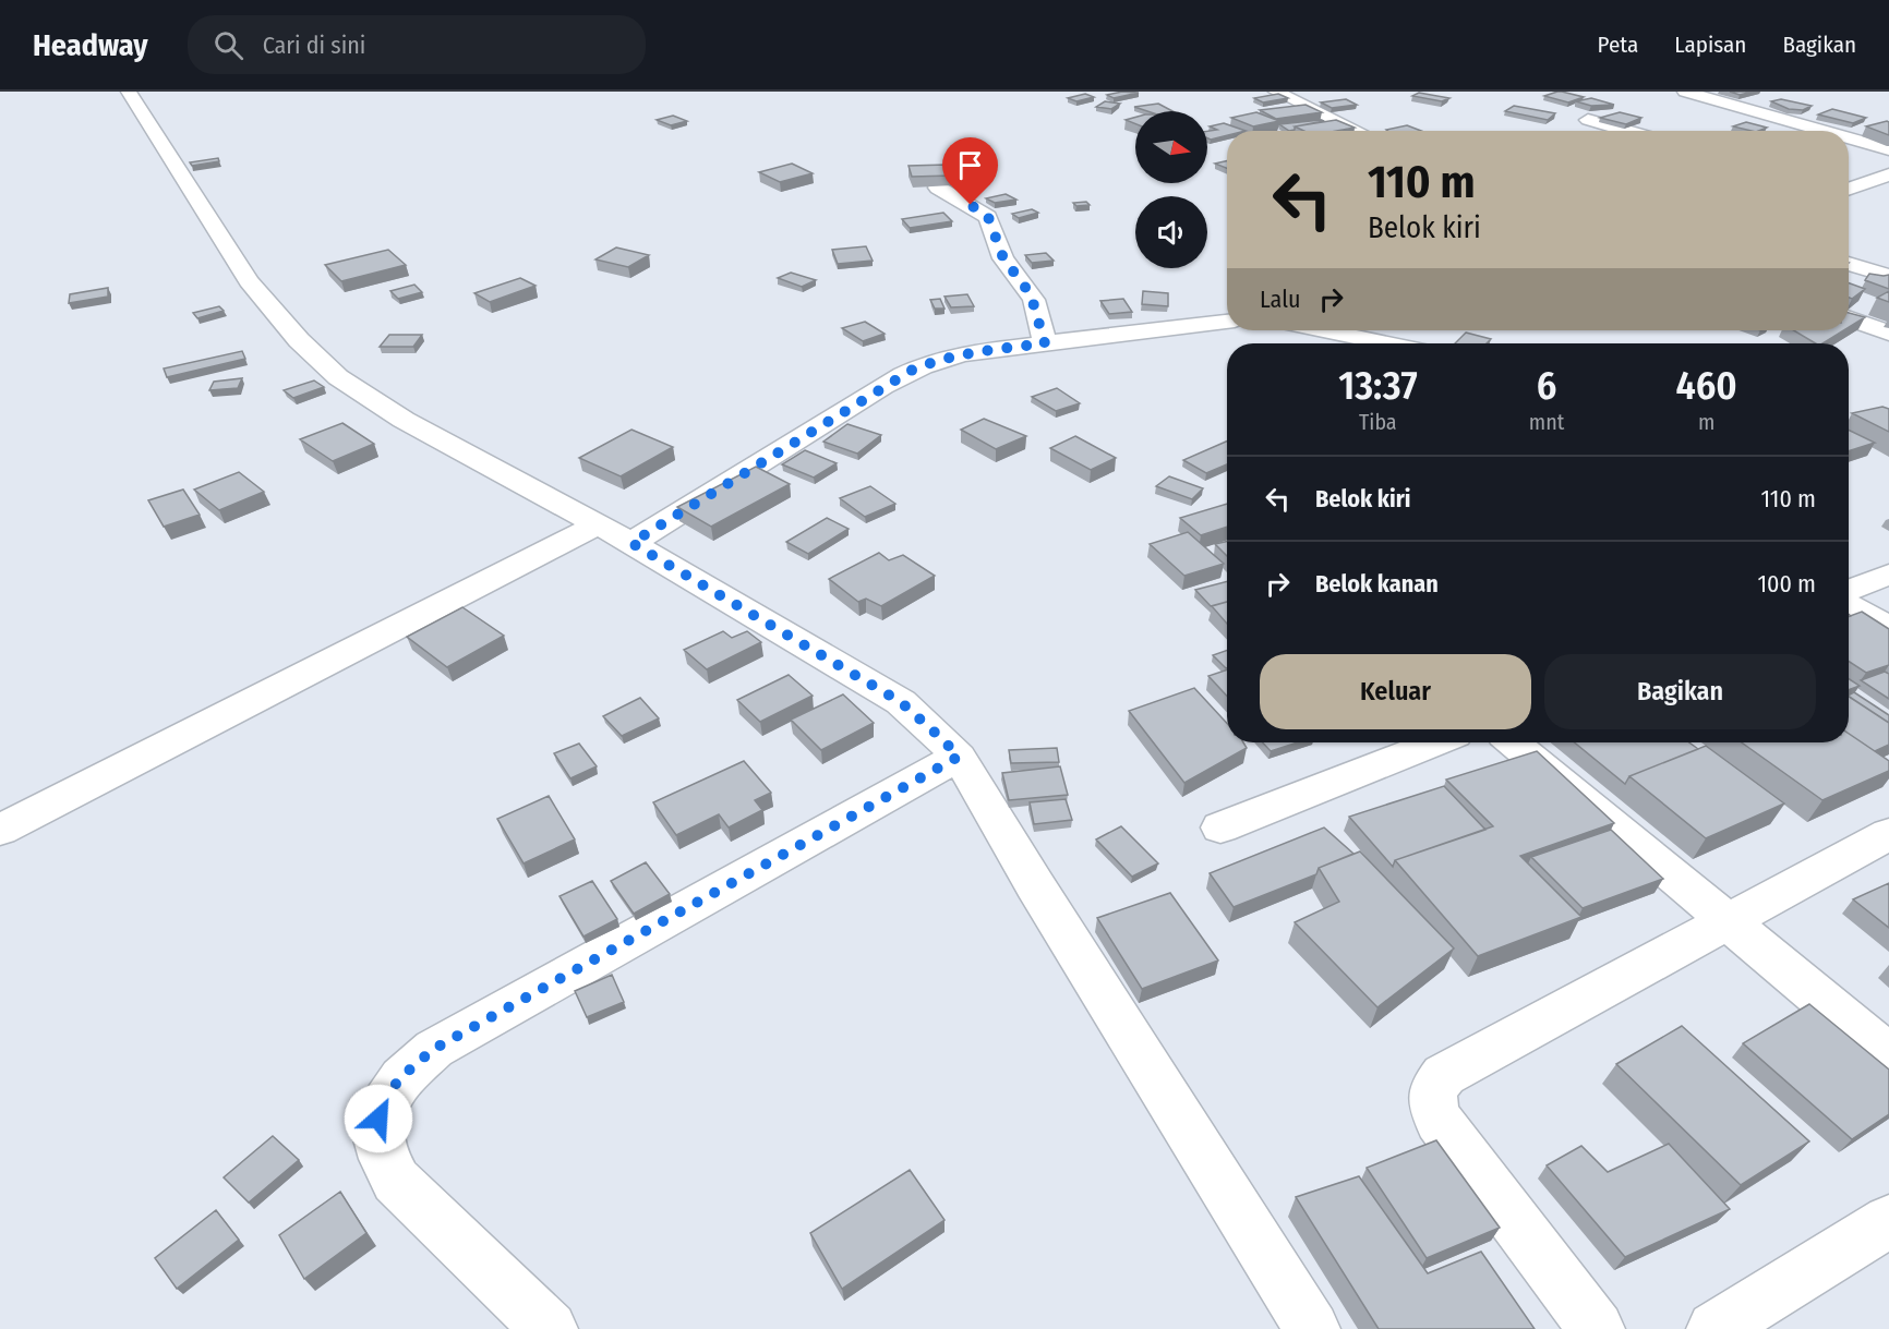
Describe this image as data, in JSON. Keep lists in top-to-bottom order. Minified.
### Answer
{"north":"right","page":{"header":"Headway","search":"Cari di sini","nav":["Peta","Lapisan","Bagikan"],"turn":["110 m","Belok kiri"],"then":"Lalu","eta":["13:37","Tiba","6","mnt","460","m"],"list":[{"name":"Belok kiri","value":"110 m"},{"name":"Belok kanan","value":"100 m"}],"buttons":["Keluar","Bagikan"]}}
